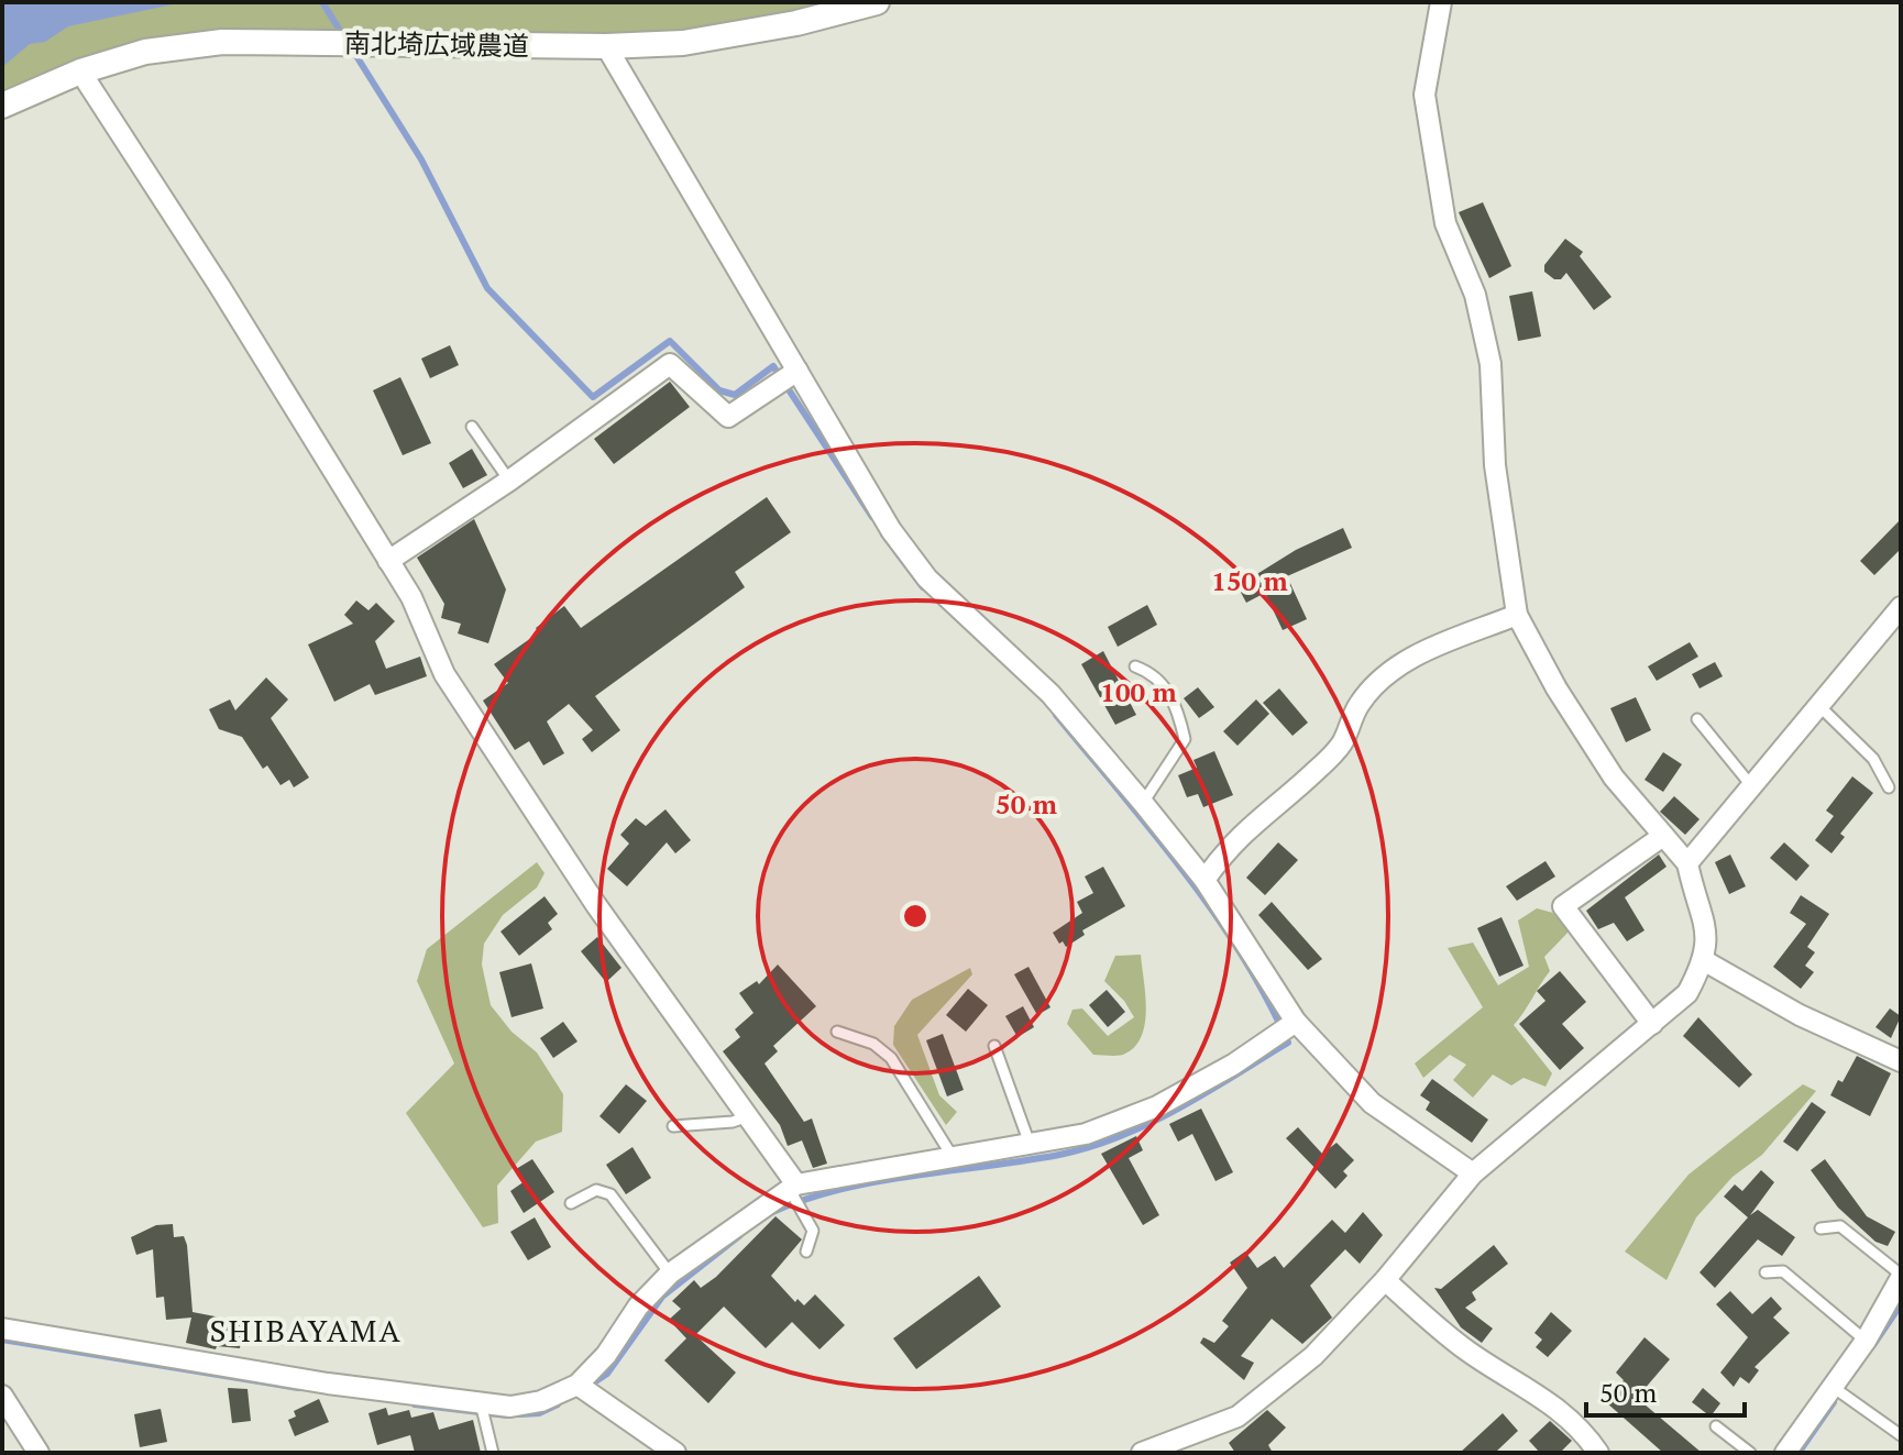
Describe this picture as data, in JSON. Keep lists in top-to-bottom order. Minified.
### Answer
{"streets":{"street":["南北埼広域農道"]},"districts":["SHIBAYAMA"],"scale_bar":"50 m","rings":["150 m","100 m","50 m"]}
